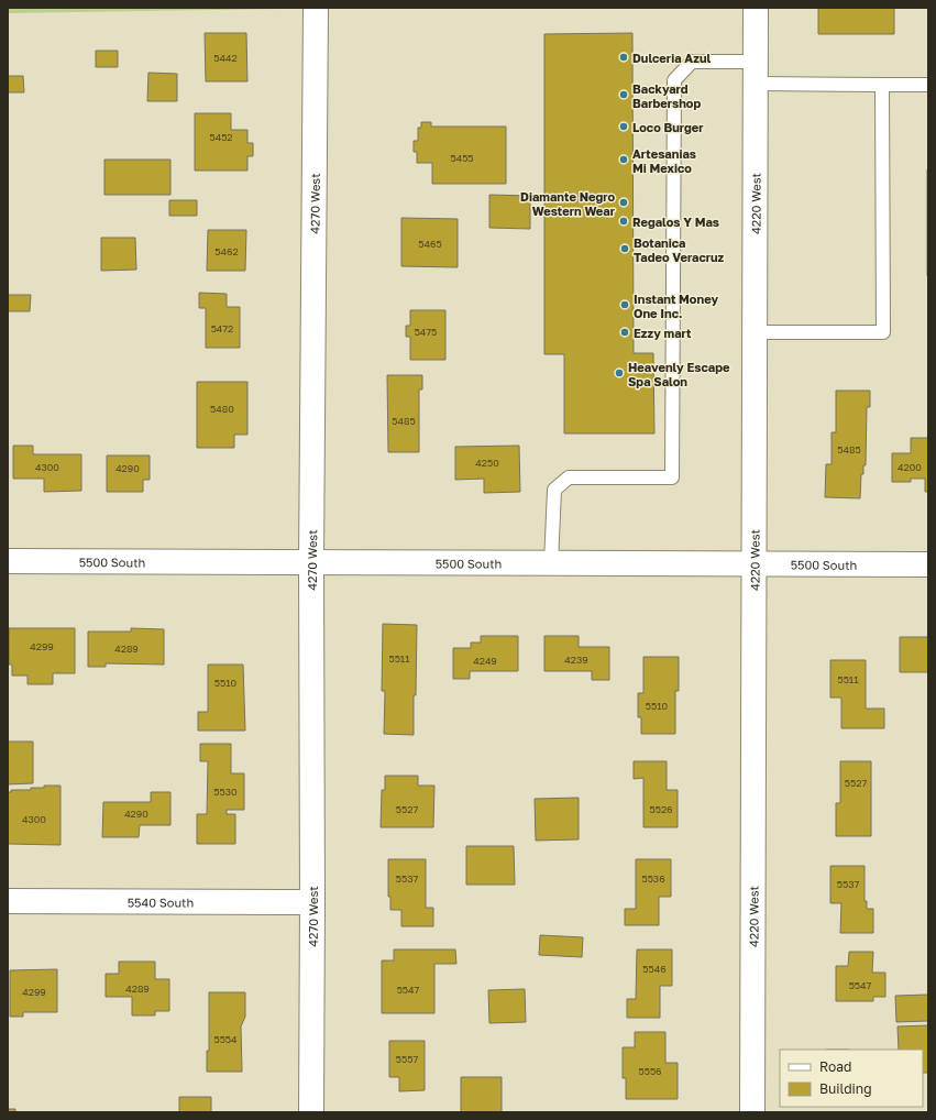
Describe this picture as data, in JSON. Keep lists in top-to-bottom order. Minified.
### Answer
{"streets":{"street":["4270 West","4220 West","5500 South","5540 South"]},"crossings":[["4270 West","5500 South"],["4270 West","5540 South"],["4220 West","5500 South"]],"places":["Dulceria Azul","Backyard Barbershop","Loco Burger","Artesanias Mi Mexico","Diamante Negro Western Wear","Regalos Y Mas","Botanica Tadeo Veracruz","Instant Money One Inc.","Ezzy mart","Heavenly Escape Spa Salon"],"house_numbers":["5442","5452","5455","5465","5462","5472","5475","5480","5485","5485","4250","4300","4200","4290","4299","4289","5511","4239","4249","5511","5510","5510","5527","5530","5527","5526","4290","4300","5537","5536","5537","5546","5547","4289","5547","4299","5554","5557","5556"],"legend":["Road","Building"]}
